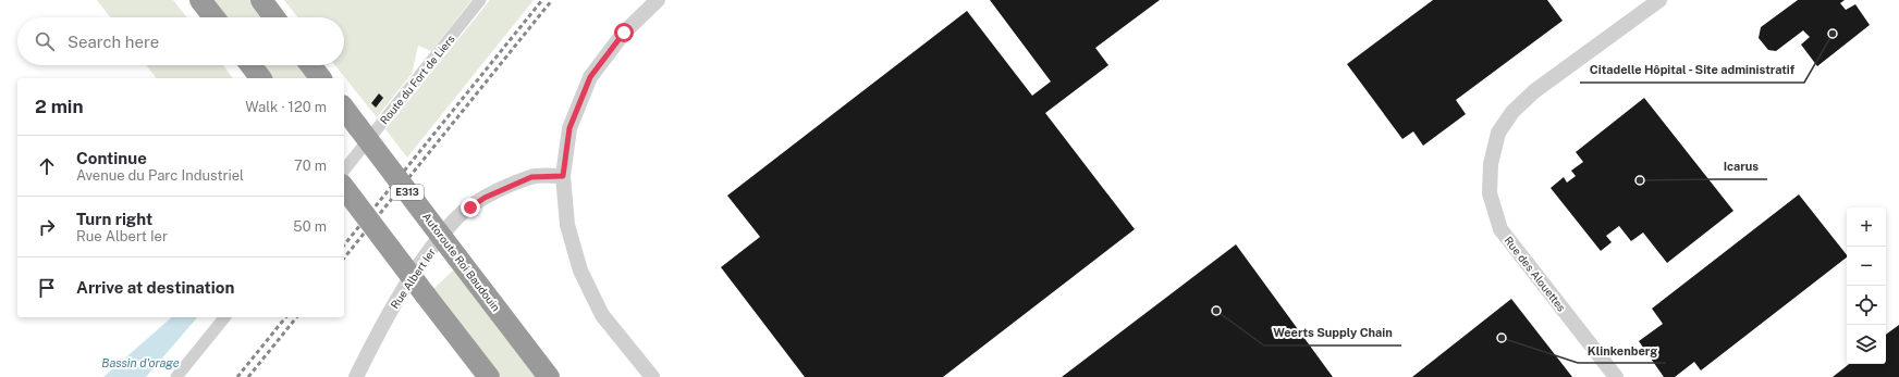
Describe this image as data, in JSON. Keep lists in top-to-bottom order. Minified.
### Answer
{"streets":{"highway":["E313","Autoroute Roi Baudouin"],"street":["Route du Fort de Liers","Rue des Alouettes","Rue Albert Ier"]},"water":["Bassin d'orage"],"places":["Citadelle Hôpital - Site administratif","Icarus","Weerts Supply Chain","Klinkenberg"],"page":{"search":"Search here","heading":["2 min","Walk · 120 m"],"list":[["Continue","Avenue du Parc Industriel","70 m"],["Turn right","Rue Albert Ier","50 m"],"Arrive at destination"],"map_buttons":["+","−"]}}
